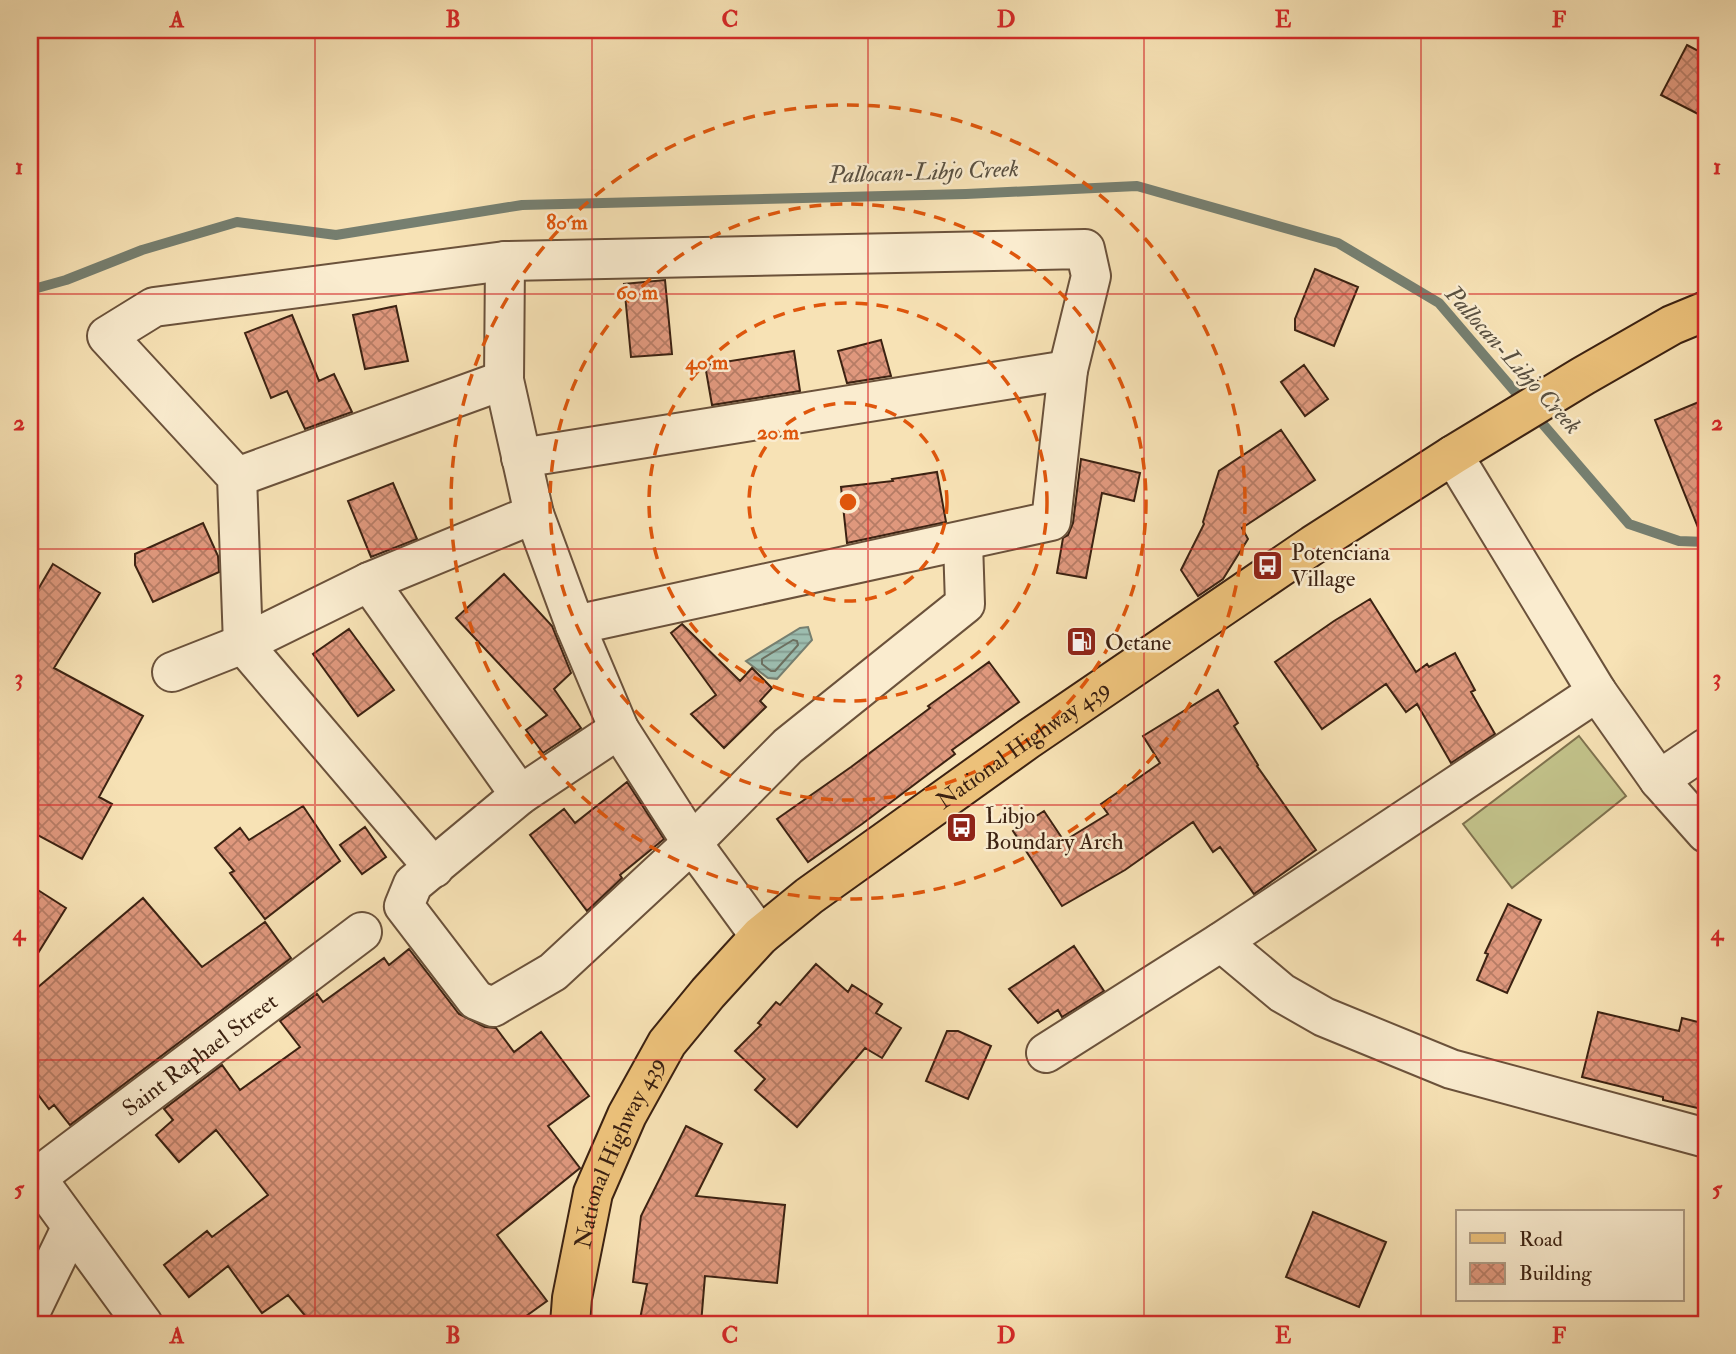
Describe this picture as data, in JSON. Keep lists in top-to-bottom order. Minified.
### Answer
{"streets":{"main road":["National Highway 439"],"street":["Saint Raphael Street"]},"water":["Pallocan-Libjo Creek"],"places":{"bus stop":["Potenciana Village","Libjo Boundary Arch"],"fuel station":["Octane"]},"legend":["Road","Building"],"grid":{"columns":["A","B","C","D","E","F"],"rows":["1","2","3","4","5"]},"rings":["80 m","60 m","40 m","20 m"]}
